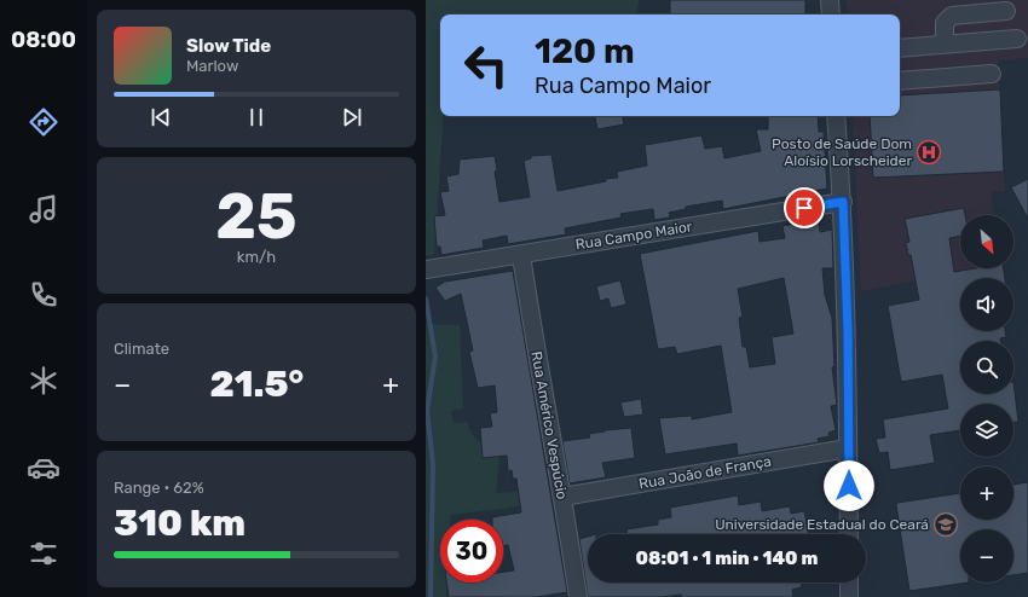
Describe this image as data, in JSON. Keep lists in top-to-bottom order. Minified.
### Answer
{"streets":{"street":["Rua Campo Maior","Rua Américo Vespúcio","Rua João de França"]},"crossings":[["Rua Campo Maior","Rua Américo Vespúcio"],["Rua Américo Vespúcio","Rua João de França"]],"places":{"hospital":["Posto de Saúde Dom Aloísio Lorscheider"],"school or university":["Universidade Estadual do Ceará"]},"north":"bottom right","page":{"tabs":"08:00","turn":["120 m","Rua Campo Maior"],"song":["Slow Tide","Marlow"],"tile":[["25","km/h"],"Climate",["Range · 62%","310 km"]],"map_buttons":["+","−"],"heat":["−","21.5°","+"],"limit":"30","trip":"08:01 · 1 min · 140 m"}}
